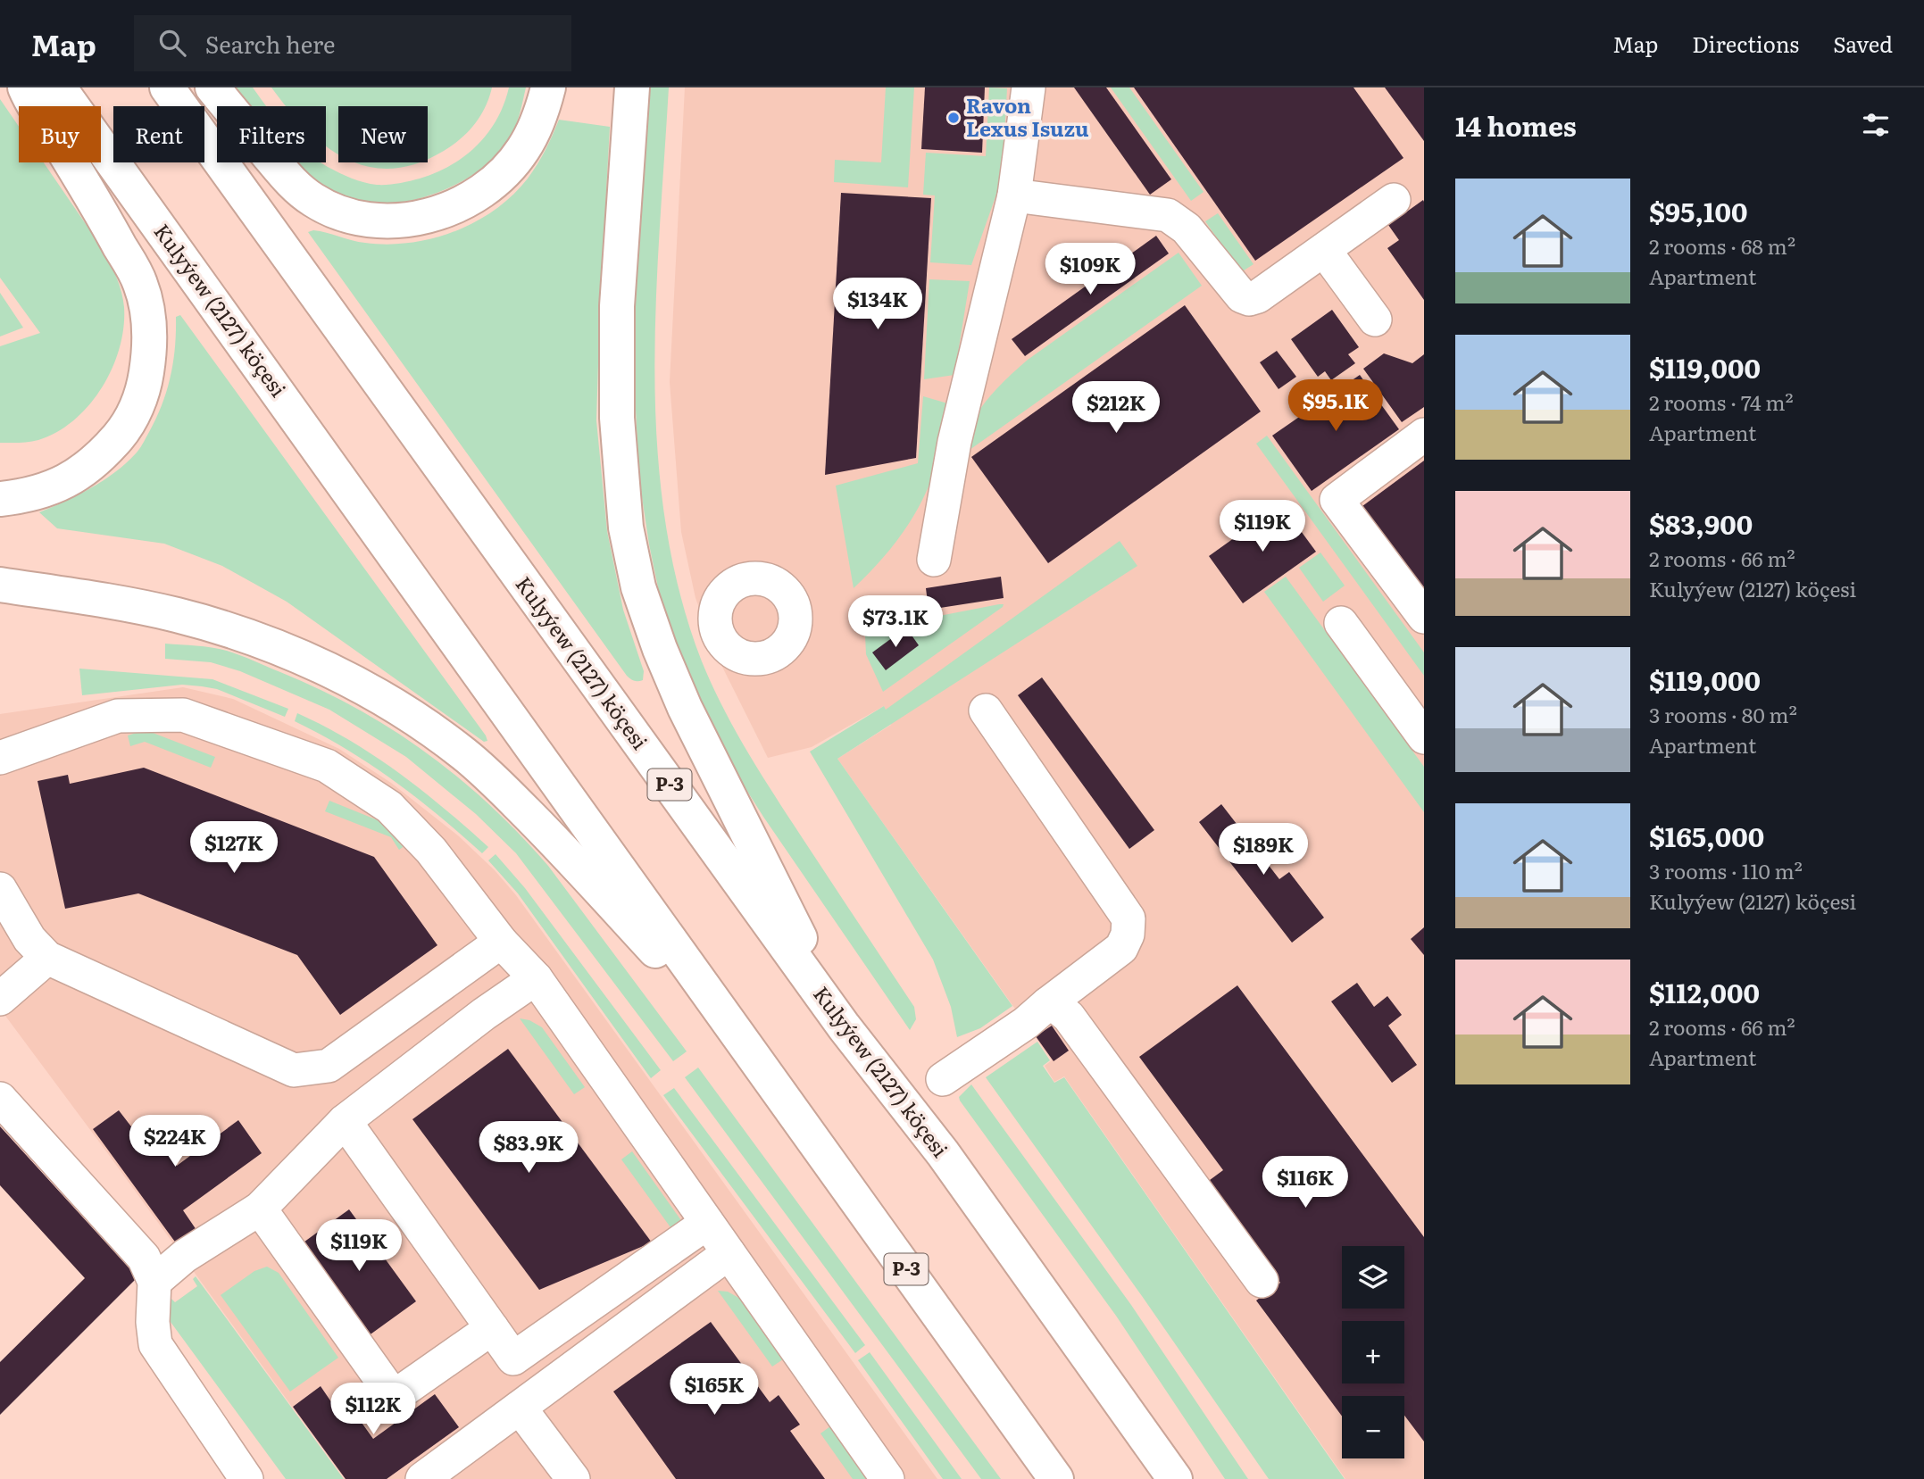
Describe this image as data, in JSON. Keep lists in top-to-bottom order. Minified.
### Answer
{"streets":{"highway":["Kulyýew (2127) köçesi","P-3"]},"places":["Ravon Lexus Isuzu"],"page":{"header":"Map","search":"Search here","nav":["Map","Directions","Saved"],"heading":"14 homes","chip":["Buy","Rent","Filters","New"],"list":[{"name":"$95,100","note":"2 rooms · 68 m² · Apartment"},{"name":"$119,000","note":"2 rooms · 74 m² · Apartment"},{"name":"$83,900","note":"2 rooms · 66 m² · Kulyýew (2127) köçesi"},{"name":"$119,000","note":"3 rooms · 80 m² · Apartment"},{"name":"$165,000","note":"3 rooms · 110 m² · Kulyýew (2127) köçesi"},{"name":"$112,000","note":"2 rooms · 66 m² · Apartment"}],"price":["$109K","$134K","$95.1K","$212K","$119K","$73.1K","$127K","$189K","$224K","$83.9K","$116K","$119K","$165K","$112K"],"map_buttons":["+","−"]}}
